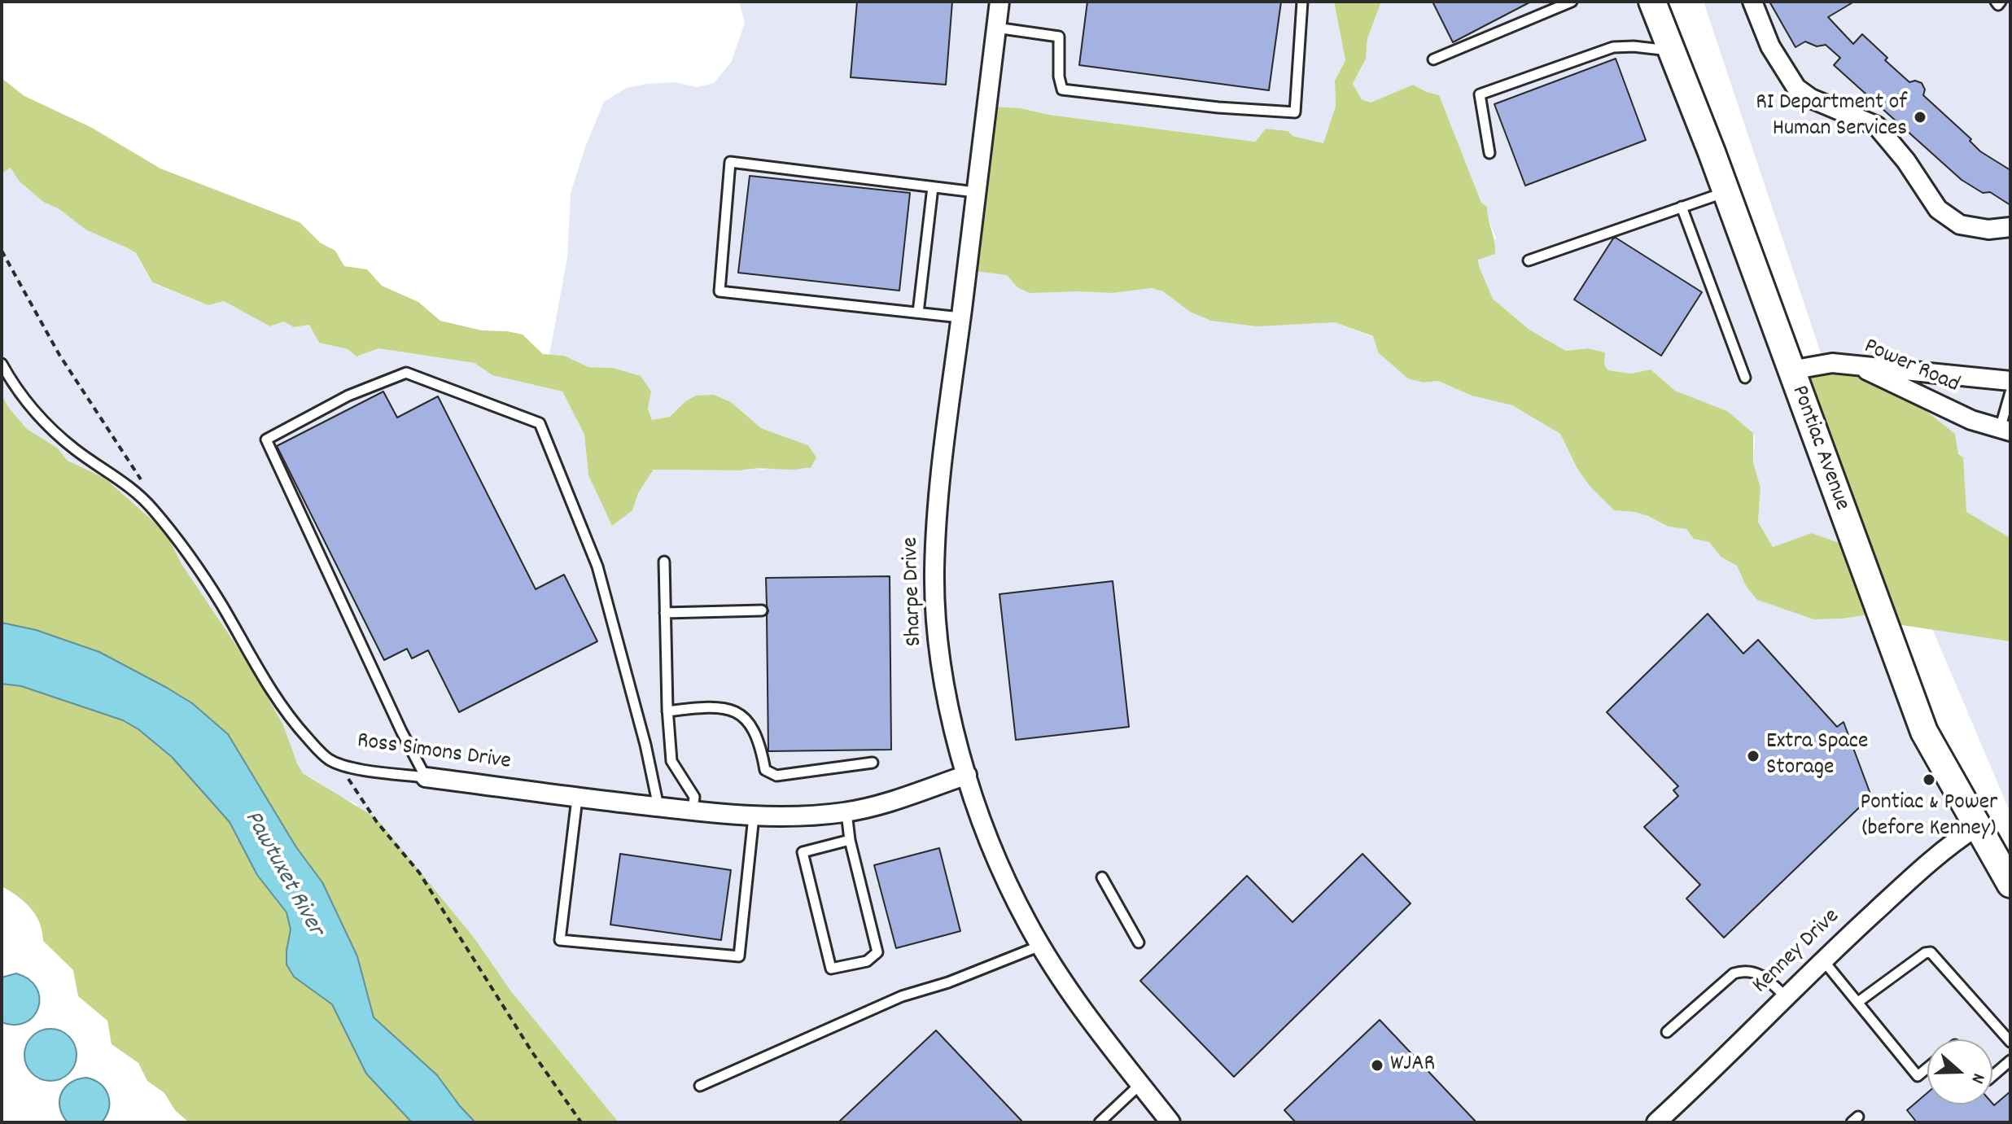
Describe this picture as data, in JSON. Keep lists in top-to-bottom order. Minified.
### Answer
{"streets":{"main road":["Pontiac Avenue"],"street":["Power Road","Sharpe Drive","Ross Simons Drive","Kenney Drive"]},"crossings":[["Power Road","Pontiac Avenue"],["Pontiac Avenue","Kenney Drive"],["Sharpe Drive","Ross Simons Drive"]],"water":["Pawtuxet River"],"places":["RI Department of Human Services","Extra Space Storage","Pontiac & Power (before Kenney)","WJAR"],"north":"right"}
